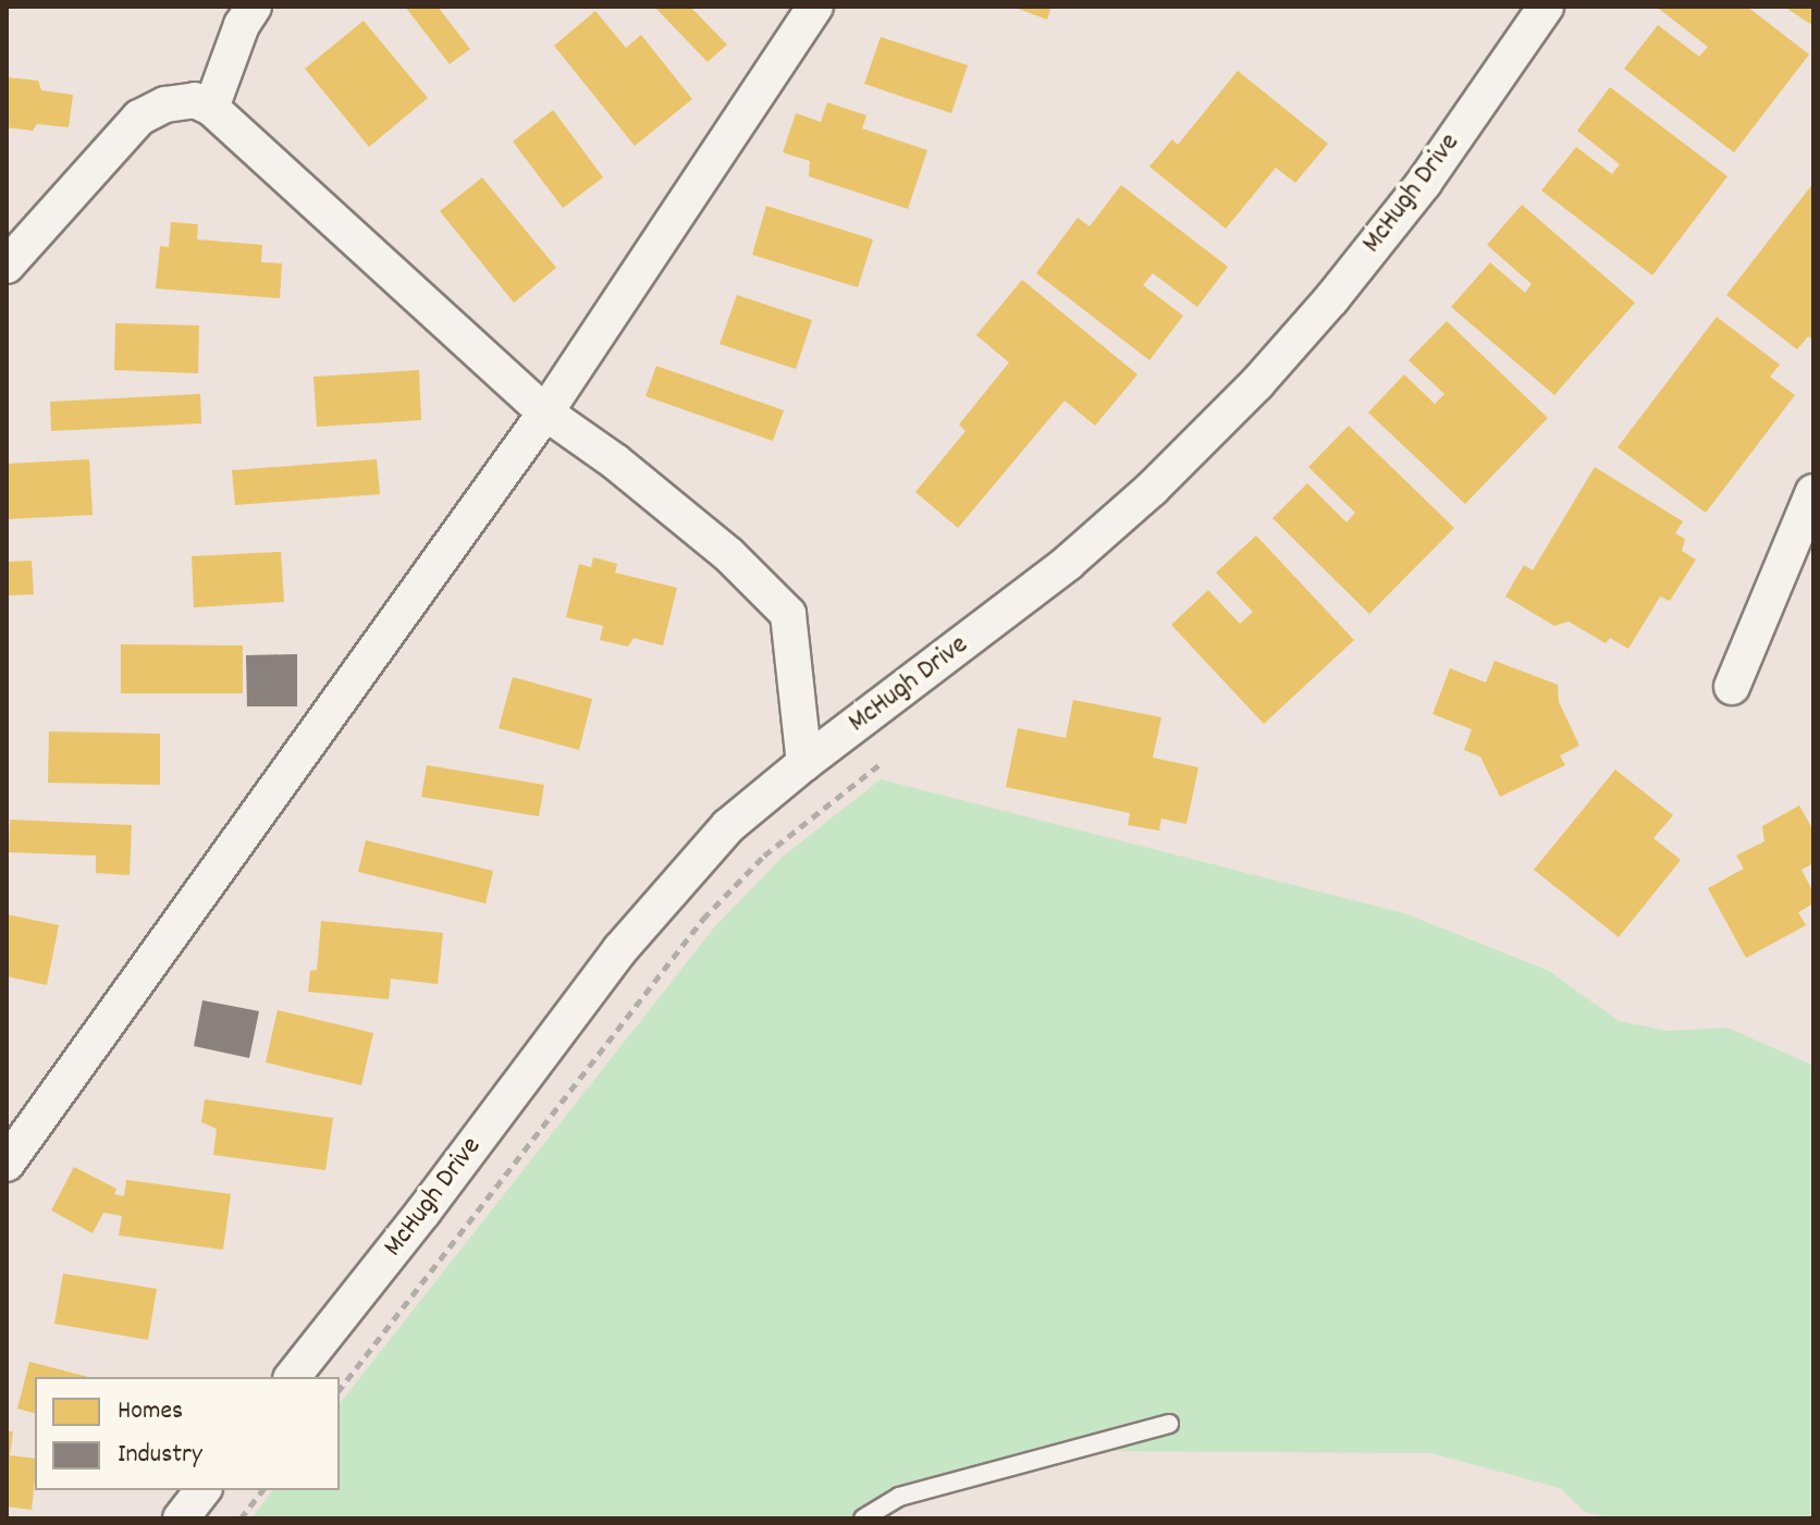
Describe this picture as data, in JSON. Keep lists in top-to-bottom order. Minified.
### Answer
{"streets":{"street":["McHugh Drive"]},"legend":["Homes","Industry"]}
